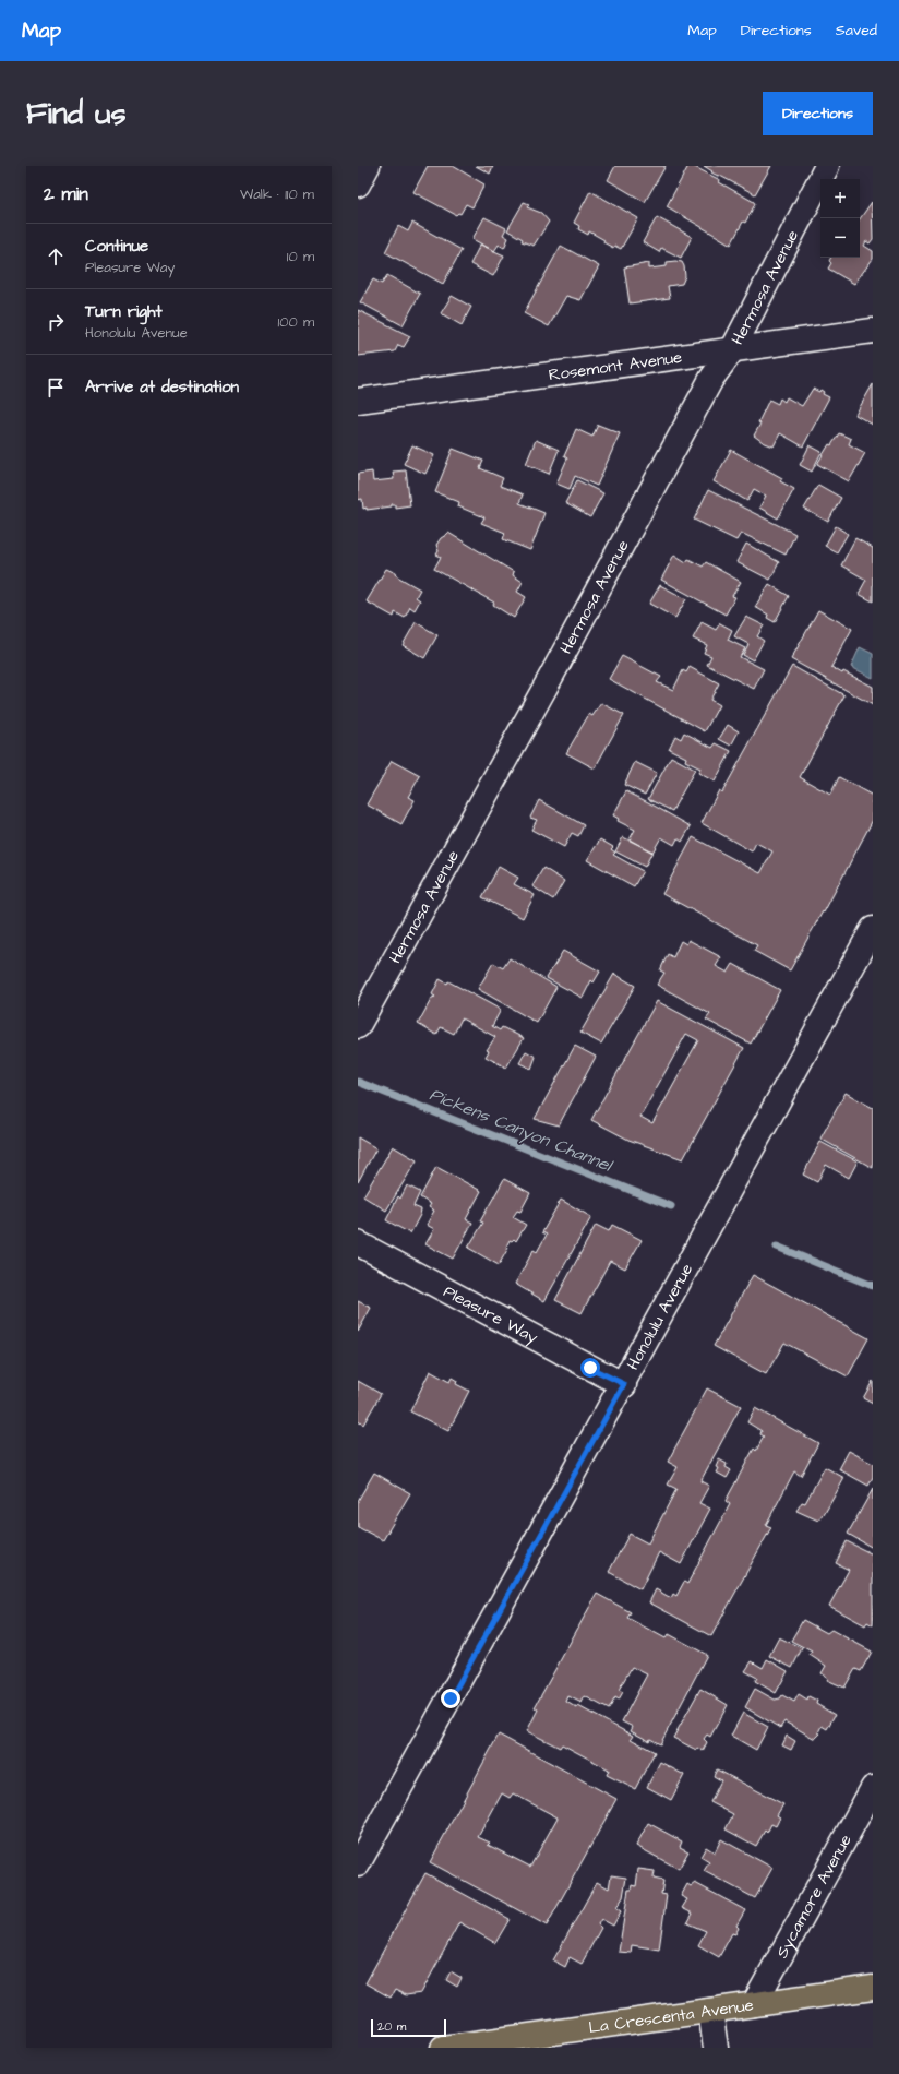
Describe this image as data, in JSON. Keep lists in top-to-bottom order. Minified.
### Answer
{"streets":{"main road":["La Crescenta Avenue"],"street":["Hermosa Avenue","Rosemont Avenue","Pleasure Way","Honolulu Avenue","Sycamore Avenue"]},"crossings":[["Hermosa Avenue","Rosemont Avenue"],["Pleasure Way","Honolulu Avenue"],["Sycamore Avenue","La Crescenta Avenue"]],"water":["Pickens Canyon Channel"],"scale_bar":"20 m","page":{"header":"Map","nav":["Map","Directions","Saved"],"buttons":"Directions","title":"Find us","heading":["2 min","Walk · 110 m"],"map_buttons":["+","−"],"list":[["Continue","Pleasure Way","10 m"],["Turn right","Honolulu Avenue","100 m"],"Arrive at destination"],"scale":"20 m"}}
